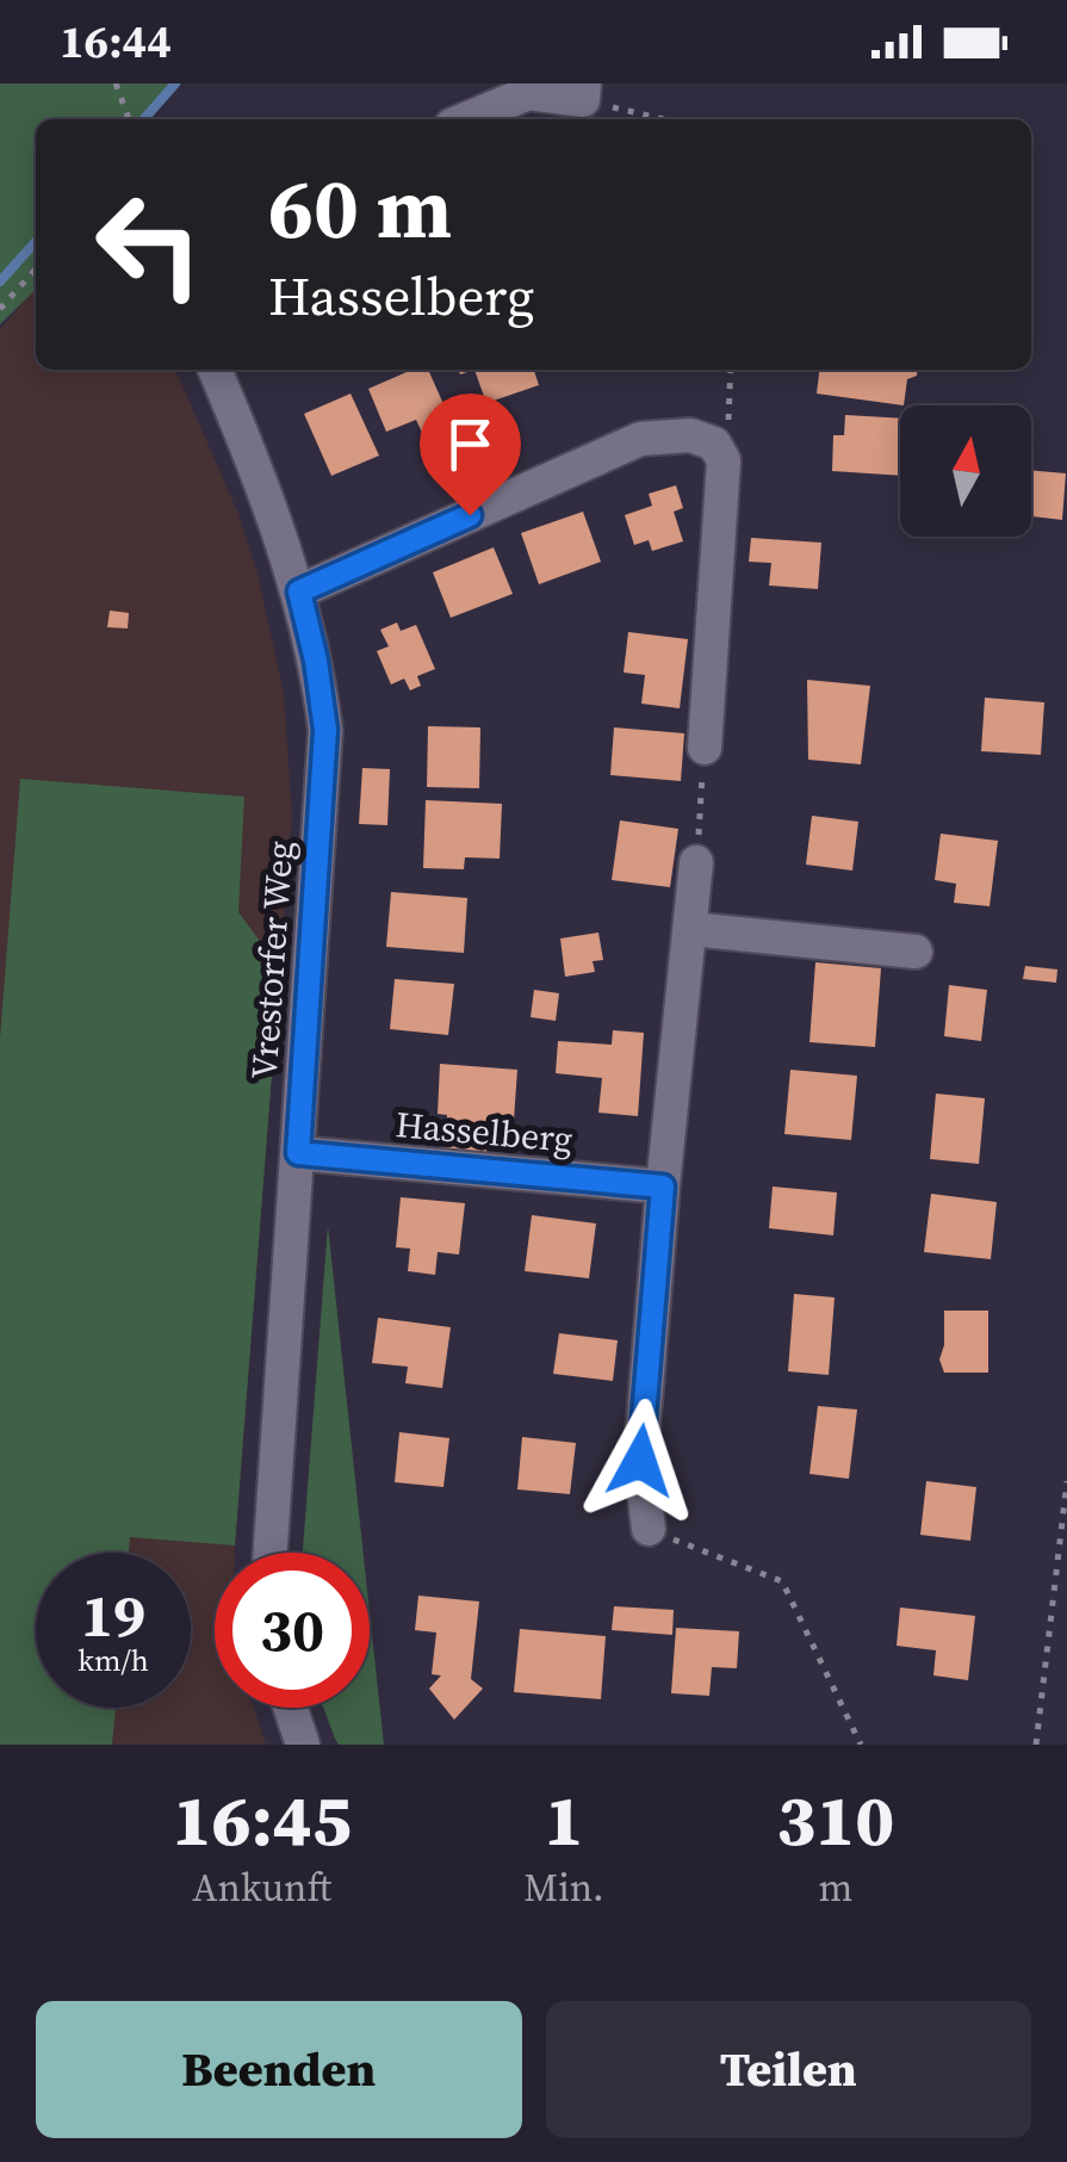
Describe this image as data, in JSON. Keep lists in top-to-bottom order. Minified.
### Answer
{"streets":{"street":["Vrestorfer Weg","Hasselberg"]},"crossings":[["Vrestorfer Weg","Hasselberg"]],"north":"top","page":{"status":"16:44","turn":["60 m","Hasselberg"],"speed":"19 km/h","limit":"30","eta":["16:45","Ankunft","1","Min.","310","m"],"buttons":["Beenden","Teilen"]}}
